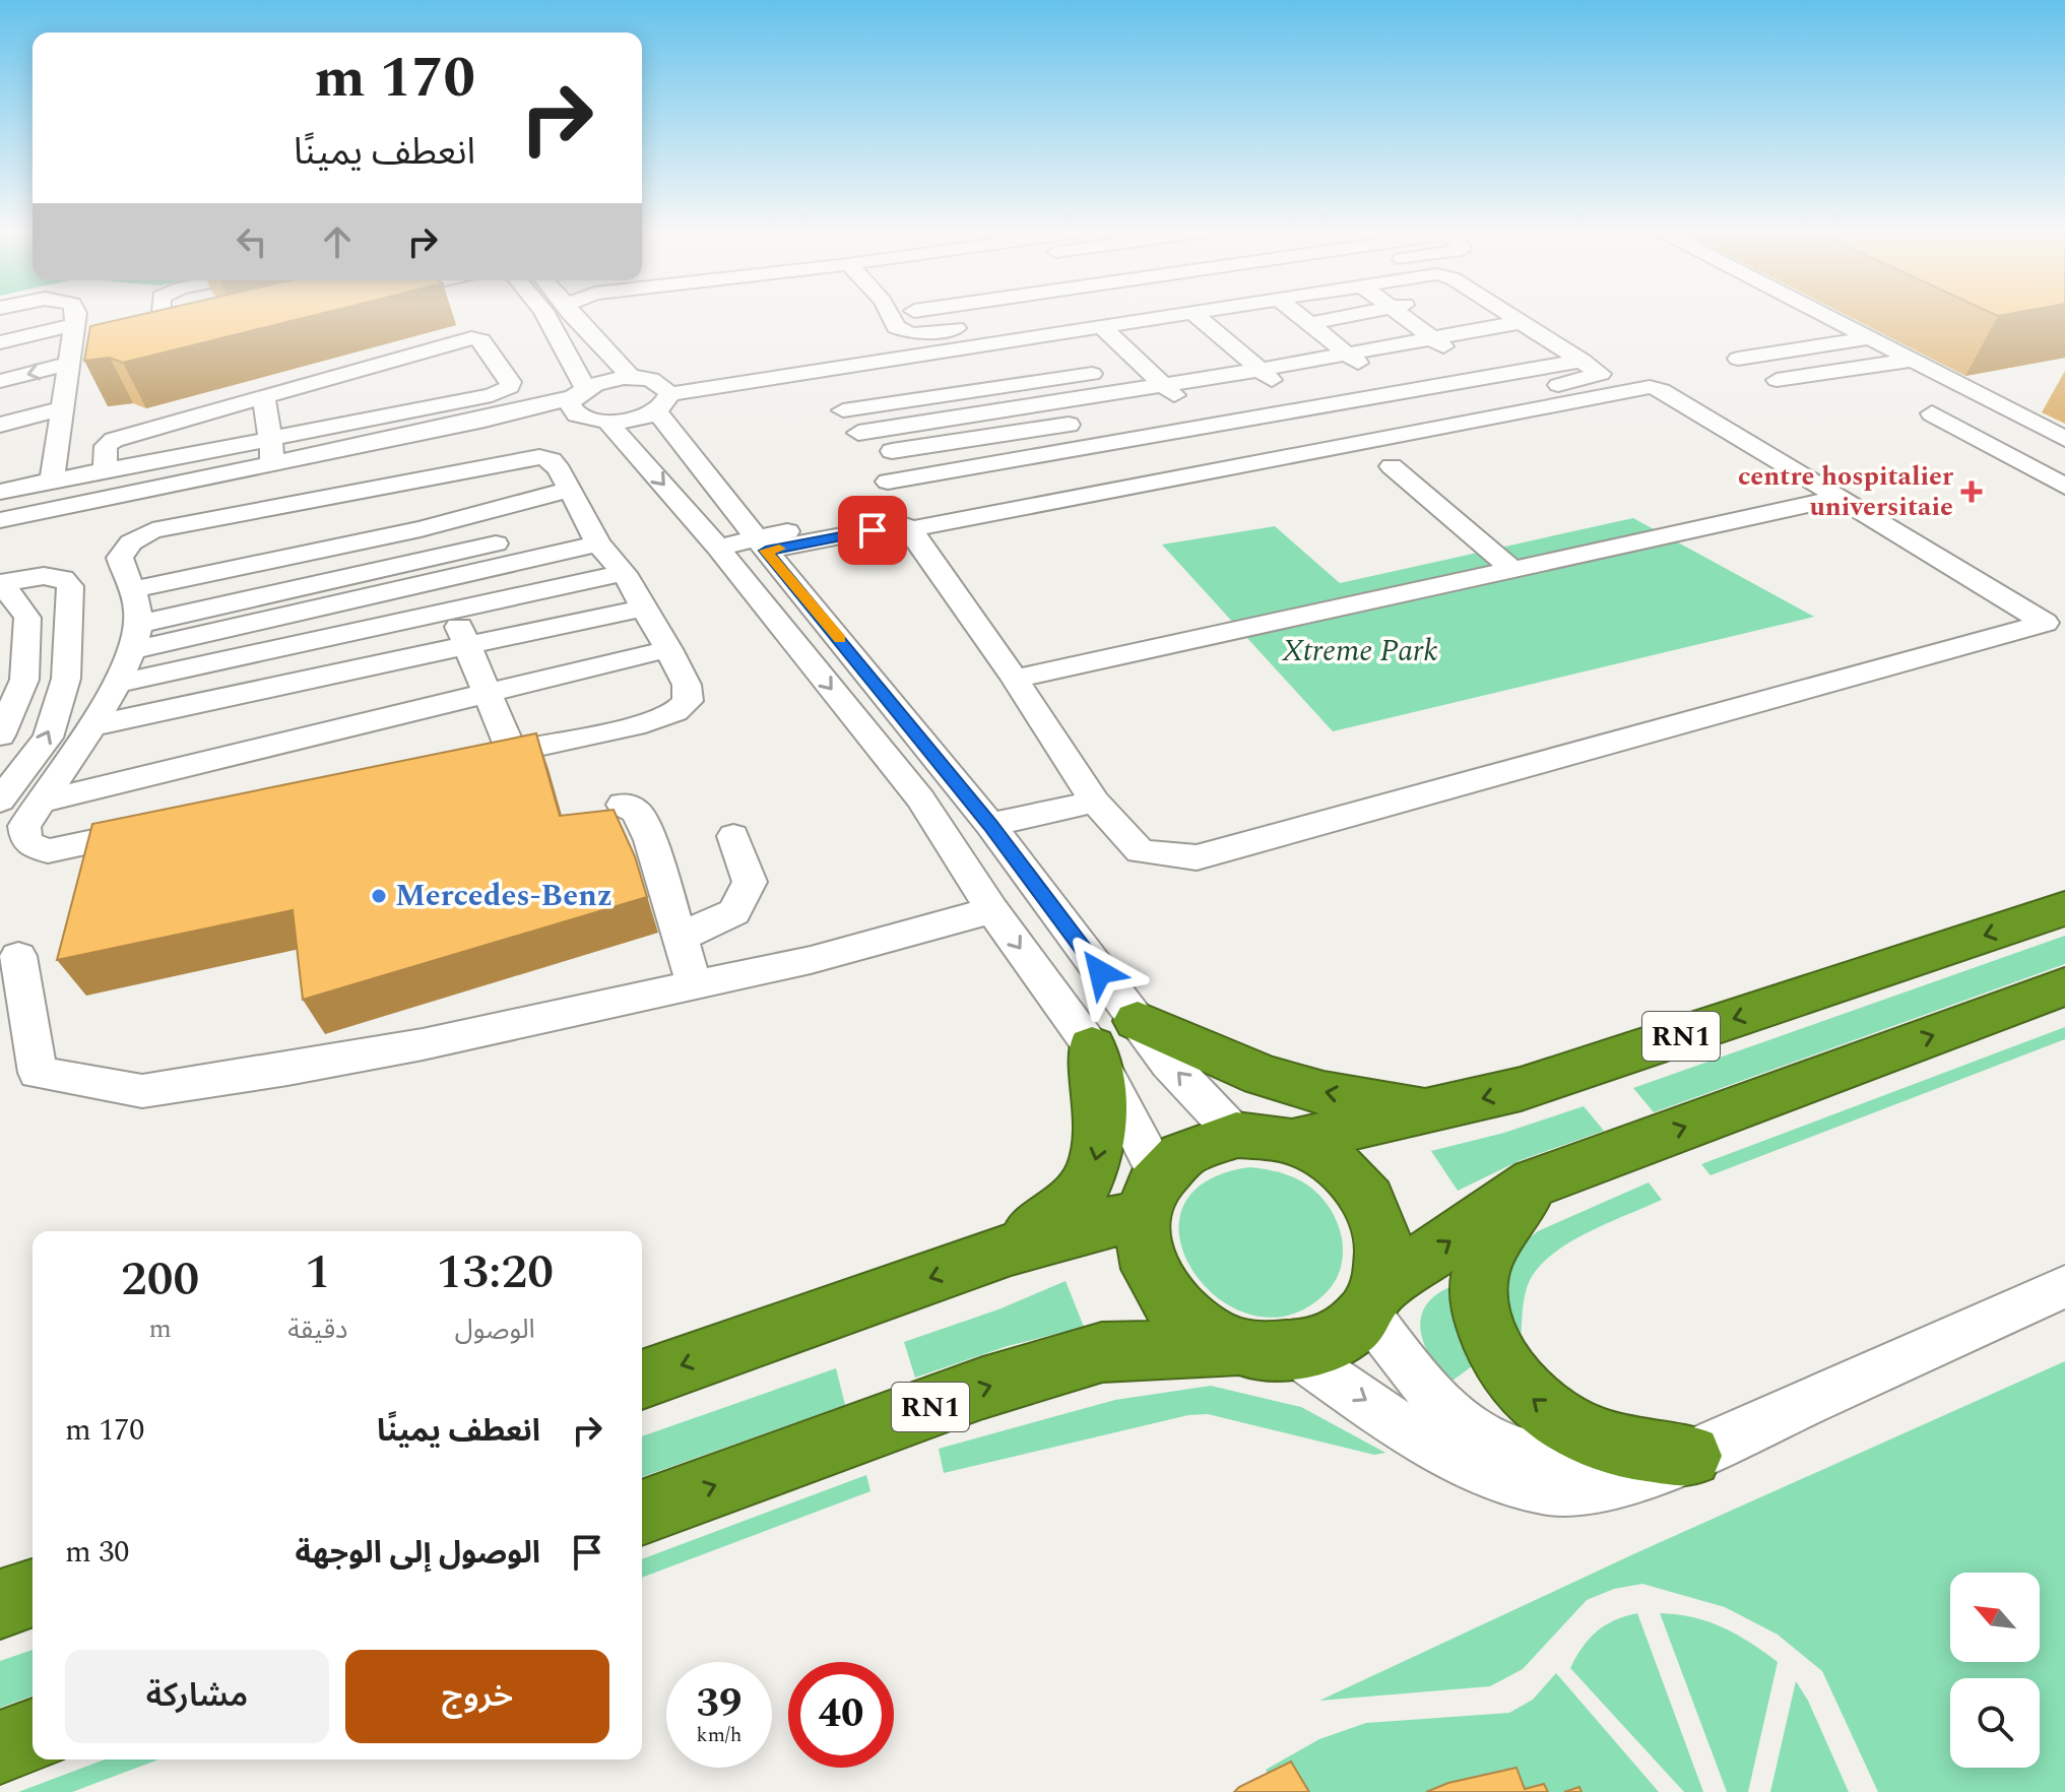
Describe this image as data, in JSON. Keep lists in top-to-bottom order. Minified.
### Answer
{"streets":{"highway":["RN1"]},"parks":["Xtreme Park"],"places":{"health":["centre hospitalier universitaie"],"other":["Mercedes-Benz"]},"north":"top left","page":{"turn":["170 m","انعطف يمينًا"],"eta":["13:20","الوصول","1","دقيقة","200","m"],"list":[{"name":"انعطف يمينًا","value":"170 m"},{"name":"الوصول إلى الوجهة","value":"30 m"}],"buttons":["خروج","مشاركة"],"speed":"39 km/h","limit":"40"}}
